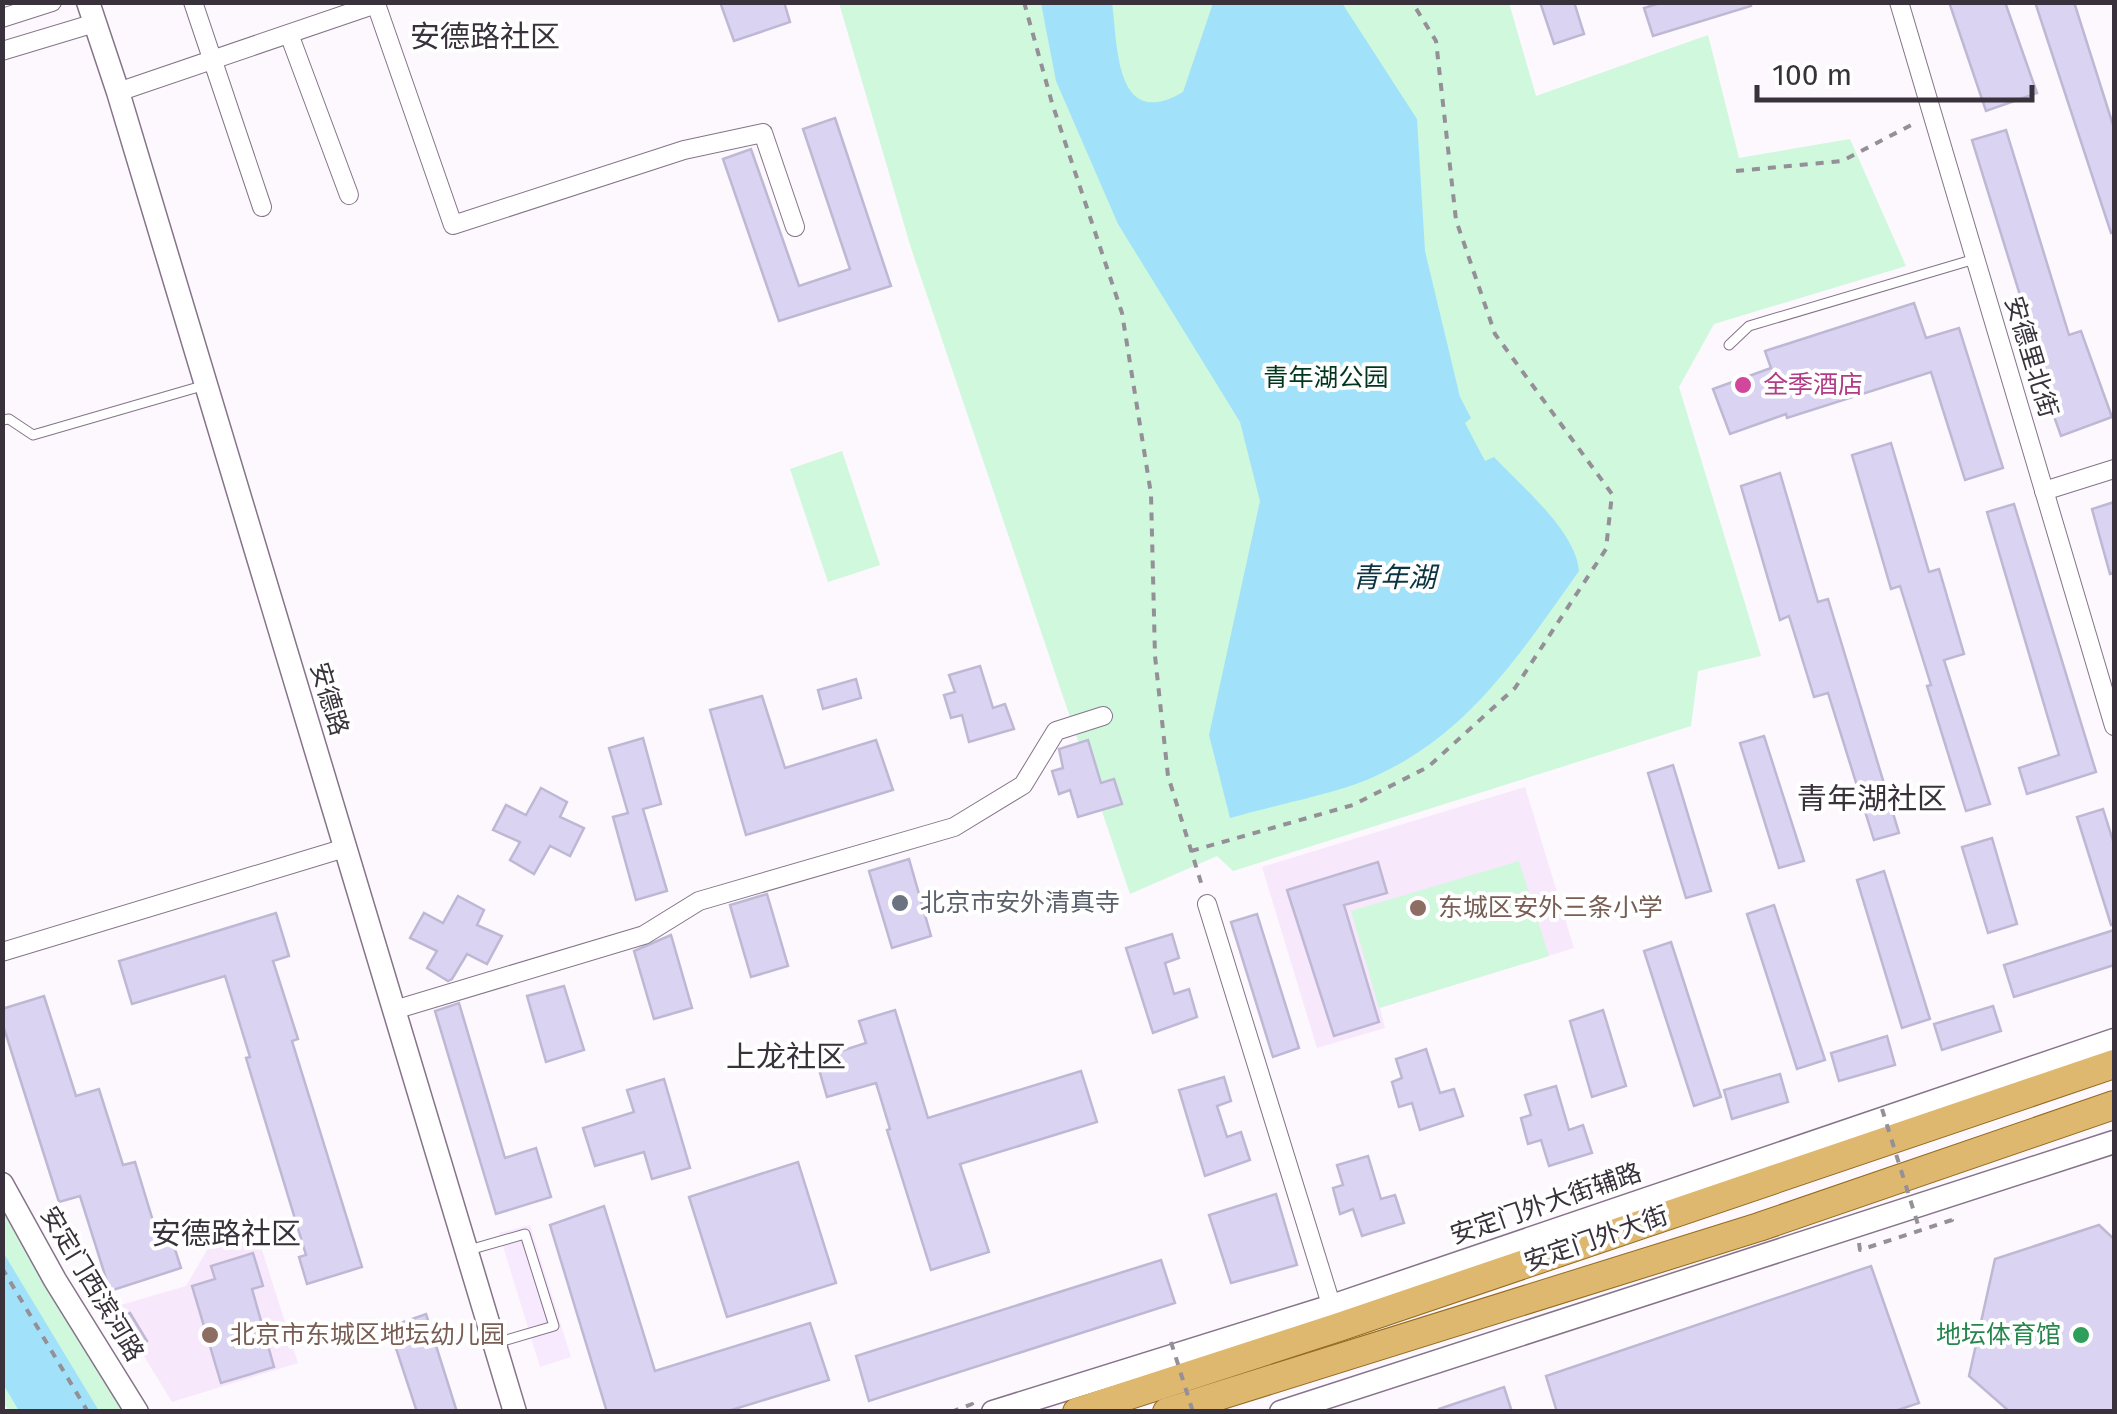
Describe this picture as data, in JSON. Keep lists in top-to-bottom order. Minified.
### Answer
{"streets":{"main road":["安定门外大街"],"street":["安德里北街","安德路","安定门外大街辅路","安定门西滨河路"]},"crossings":[["安定门外大街辅路","安定门外大街"]],"districts":["安德路社区","青年湖社区","上龙社区","安德路社区"],"water":["青年湖"],"parks":["青年湖公园"],"places":["全季酒店","北京市安外清真寺","东城区安外三条小学","北京市东城区地坛幼儿园","地坛体育馆"],"scale_bar":"100 m"}
